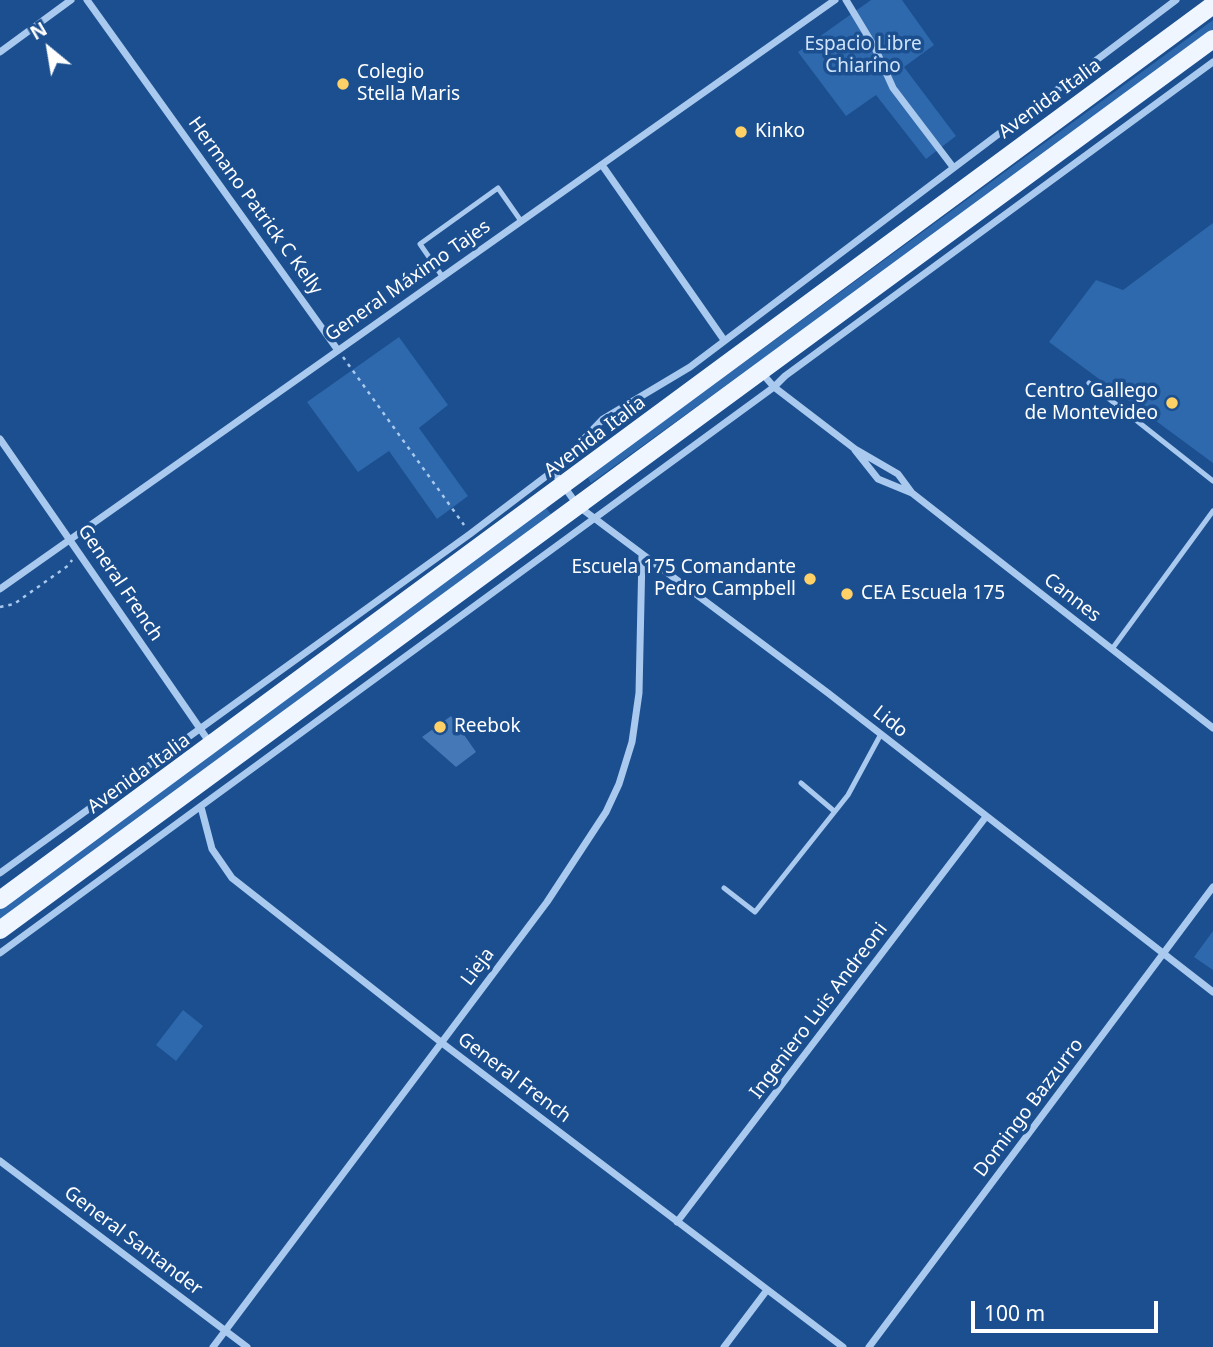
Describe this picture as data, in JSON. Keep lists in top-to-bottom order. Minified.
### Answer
{"streets":{"main road":["Avenida Italia"],"street":["Hermano Patrick C Kelly","General Máximo Tajes","General French","Cannes","Lido","Lieja","Ingeniero Luis Andreoni","Domingo Bazzurro","General Santander"]},"crossings":[["Avenida Italia","General French"],["Avenida Italia","Lido"],["Hermano Patrick C Kelly","General Máximo Tajes"],["General Máximo Tajes","General French"],["General French","Lieja"],["General French","Ingeniero Luis Andreoni"],["Lido","Lieja"],["Lido","Ingeniero Luis Andreoni"],["Lido","Domingo Bazzurro"],["Lieja","General Santander"]],"parks":["Espacio Libre Chiarino"],"places":["Colegio Stella Maris","Kinko","Centro Gallego de Montevideo","Escuela 175 Comandante Pedro Campbell","CEA Escuela 175","Reebok"],"scale_bar":"100 m","north":"top left"}
